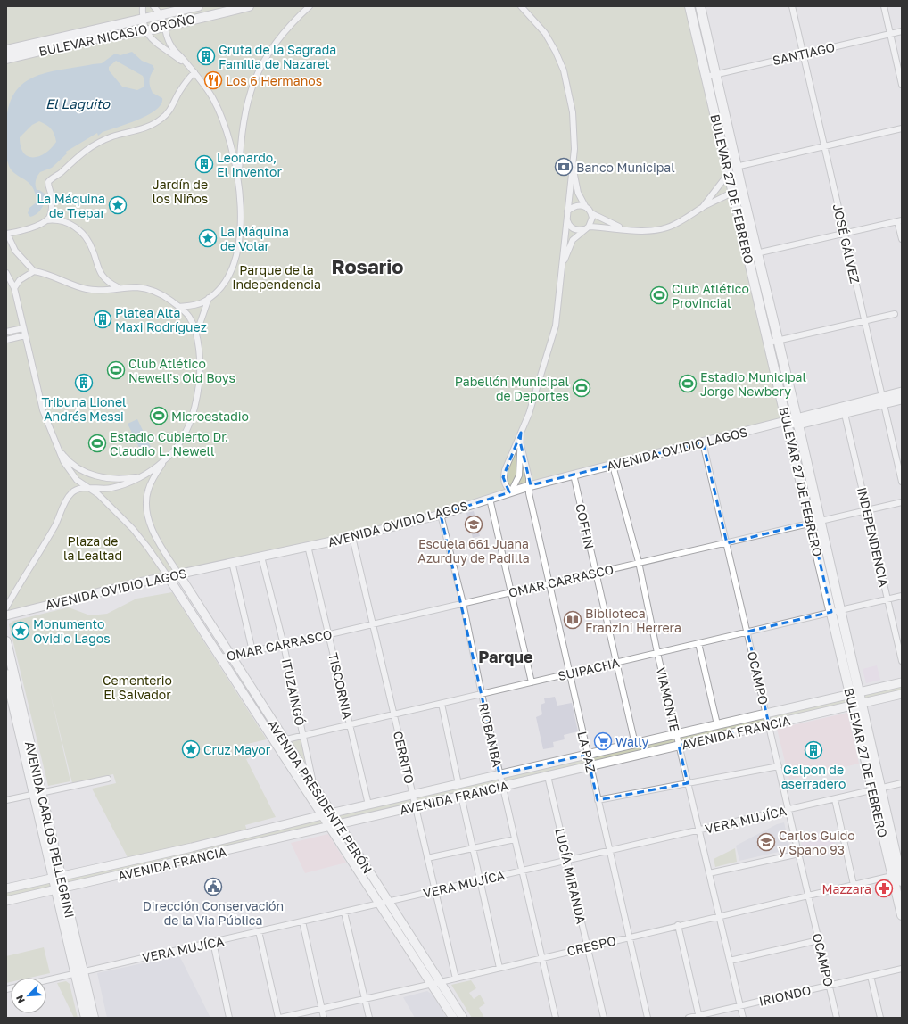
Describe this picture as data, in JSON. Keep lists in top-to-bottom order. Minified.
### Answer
{"streets":{"main road":["BULEVAR NICASIO OROÑO","BULEVAR 27 DE FEBRERO","AVENIDA OVIDIO LAGOS","AVENIDA FRANCIA","AVENIDA PRESIDENTE PERÓN","AVENIDA CARLOS PELLEGRINI"],"street":["SANTIAGO","JOSÉ GÁLVEZ","COFFIN","INDEPENDENCIA","OMAR CARRASCO","SUIPACHA","OCAMPO","TISCORNIA","ITUZAINGÓ","VIAMONTE","RIOBAMBA","LA PAZ","CERRITO","VERA MUJÍCA","LUCÍA MIRANDA","CRESPO","IRIONDO"]},"crossings":[["SANTIAGO","BULEVAR 27 DE FEBRERO"],["SANTIAGO","JOSÉ GÁLVEZ"],["BULEVAR 27 DE FEBRERO","AVENIDA OVIDIO LAGOS"],["BULEVAR 27 DE FEBRERO","OMAR CARRASCO"],["BULEVAR 27 DE FEBRERO","SUIPACHA"],["BULEVAR 27 DE FEBRERO","AVENIDA FRANCIA"],["BULEVAR 27 DE FEBRERO","VERA MUJÍCA"],["BULEVAR 27 DE FEBRERO","CRESPO"],["AVENIDA OVIDIO LAGOS","COFFIN"],["AVENIDA OVIDIO LAGOS","OCAMPO"],["AVENIDA OVIDIO LAGOS","TISCORNIA"],["AVENIDA OVIDIO LAGOS","ITUZAINGÓ"],["AVENIDA OVIDIO LAGOS","VIAMONTE"],["AVENIDA OVIDIO LAGOS","RIOBAMBA"],["AVENIDA OVIDIO LAGOS","LA PAZ"],["AVENIDA OVIDIO LAGOS","CERRITO"],["AVENIDA OVIDIO LAGOS","AVENIDA PRESIDENTE PERÓN"],["COFFIN","OMAR CARRASCO"],["COFFIN","SUIPACHA"],["COFFIN","AVENIDA FRANCIA"],["INDEPENDENCIA","OMAR CARRASCO"],["INDEPENDENCIA","SUIPACHA"],["OMAR CARRASCO","OCAMPO"],["OMAR CARRASCO","TISCORNIA"],["OMAR CARRASCO","ITUZAINGÓ"],["OMAR CARRASCO","VIAMONTE"],["OMAR CARRASCO","RIOBAMBA"],["OMAR CARRASCO","LA PAZ"],["OMAR CARRASCO","CERRITO"],["OMAR CARRASCO","AVENIDA PRESIDENTE PERÓN"],["SUIPACHA","OCAMPO"],["SUIPACHA","TISCORNIA"],["SUIPACHA","ITUZAINGÓ"],["SUIPACHA","VIAMONTE"],["SUIPACHA","RIOBAMBA"],["SUIPACHA","LA PAZ"],["SUIPACHA","CERRITO"],["SUIPACHA","AVENIDA PRESIDENTE PERÓN"],["OCAMPO","AVENIDA FRANCIA"],["OCAMPO","VERA MUJÍCA"],["OCAMPO","CRESPO"],["OCAMPO","IRIONDO"],["TISCORNIA","AVENIDA FRANCIA"],["ITUZAINGÓ","AVENIDA PRESIDENTE PERÓN"],["VIAMONTE","AVENIDA FRANCIA"],["VIAMONTE","VERA MUJÍCA"],["VIAMONTE","CRESPO"],["VIAMONTE","IRIONDO"],["AVENIDA FRANCIA","RIOBAMBA"],["AVENIDA FRANCIA","LA PAZ"],["AVENIDA FRANCIA","CERRITO"],["AVENIDA FRANCIA","AVENIDA PRESIDENTE PERÓN"],["AVENIDA FRANCIA","AVENIDA CARLOS PELLEGRINI"],["AVENIDA FRANCIA","LUCÍA MIRANDA"],["RIOBAMBA","VERA MUJÍCA"],["RIOBAMBA","CRESPO"],["LA PAZ","VERA MUJÍCA"],["LA PAZ","CRESPO"],["CERRITO","VERA MUJÍCA"],["CERRITO","CRESPO"],["AVENIDA PRESIDENTE PERÓN","VERA MUJÍCA"],["AVENIDA PRESIDENTE PERÓN","CRESPO"],["VERA MUJÍCA","AVENIDA CARLOS PELLEGRINI"],["VERA MUJÍCA","LUCÍA MIRANDA"],["LUCÍA MIRANDA","CRESPO"]],"districts":["Rosario","Parque"],"water":["El Laguito"],"parks":["Jardín de los Niños","Parque de la Independencia","Plaza de la Lealtad","Cementerio El Salvador"],"places":{"building":["Gruta de la Sagrada Familia de Nazaret","Leonardo, El Inventor","Platea Alta Maxi Rodríguez","Tribuna Lionel Andrés Messi","Galpon de aserradero"],"restaurant":["Los 6 Hermanos"],"bank":["Banco Municipal"],"place":["La Máquina de Trepar","La Máquina de Volar","Monumento Ovidio Lagos","Cruz Mayor"],"sports":["Club Atlético Provincial","Club Atlético Newell's Old Boys","Estadio Municipal Jorge Newbery","Pabellón Municipal de Deportes","Microestadio","Estadio Cubierto Dr. Claudio L. Newell"],"school or university":["Escuela 661 Juana Azurduy de Padilla","Carlos Guido y Spano 93"],"library":["Biblioteca Franzini Herrera"],"supermarket":["Wally"],"public building":["Dirección Conservación de la Via Pública"],"pharmacy":["Mazzara"]},"north":"bottom left"}
